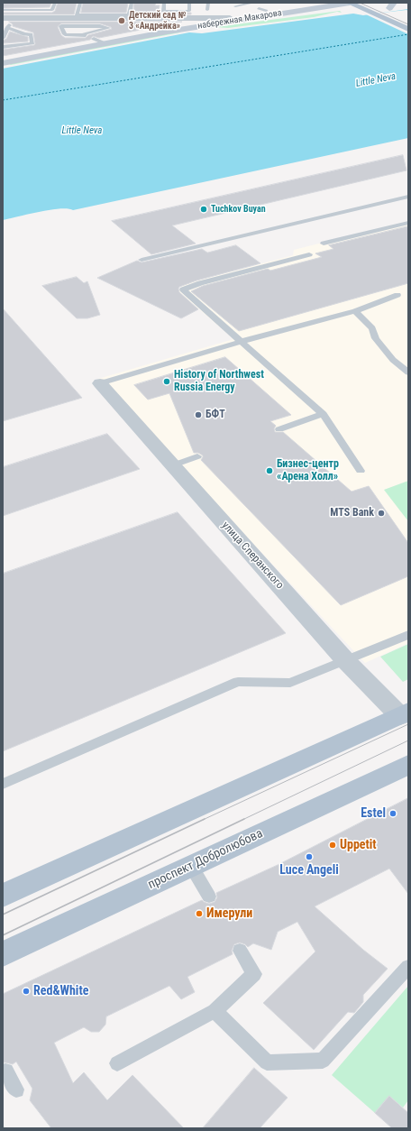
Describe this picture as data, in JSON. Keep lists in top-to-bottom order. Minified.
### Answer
{"streets":{"main road":["набережная Макарова","проспект Добролюбова"],"street":["улица Сперанского"]},"water":["Little Neva"],"places":["Детский сад № 3 «Андрейка»","Tuchkov Buyan","History of Northwest Russia Energy","БФТ","Бизнес-центр «Арена Холл»","МТS Bank","Estel","Uppetit","Luce Angeli","Имерули","Red&White"]}
